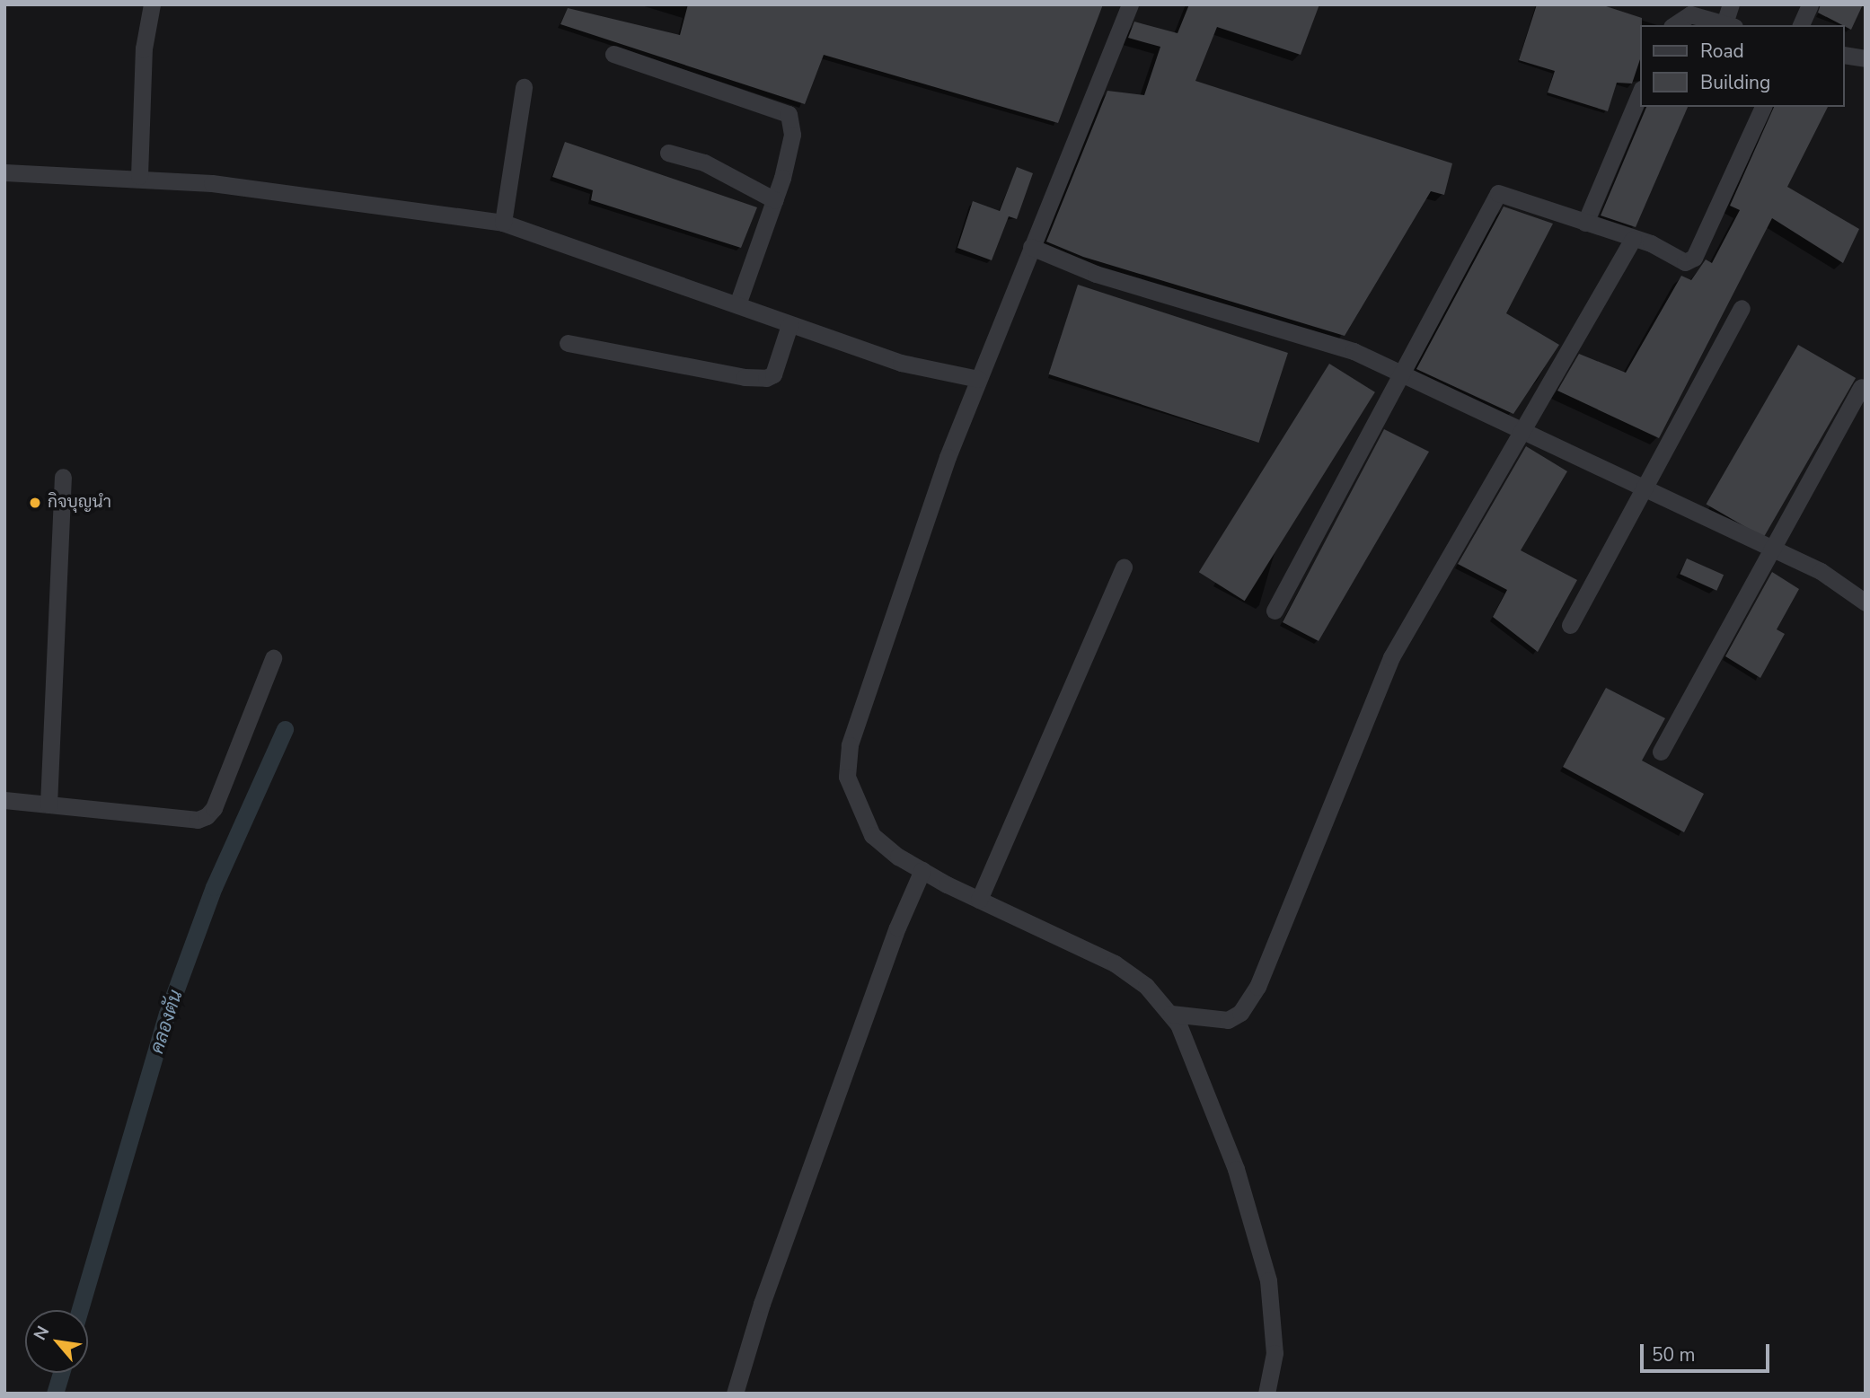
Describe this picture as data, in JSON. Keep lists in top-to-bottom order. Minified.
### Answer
{"water":["คลองตัน"],"places":["กิจบุญนำ"],"legend":["Road","Building"],"scale_bar":"50 m","north":"top left"}
